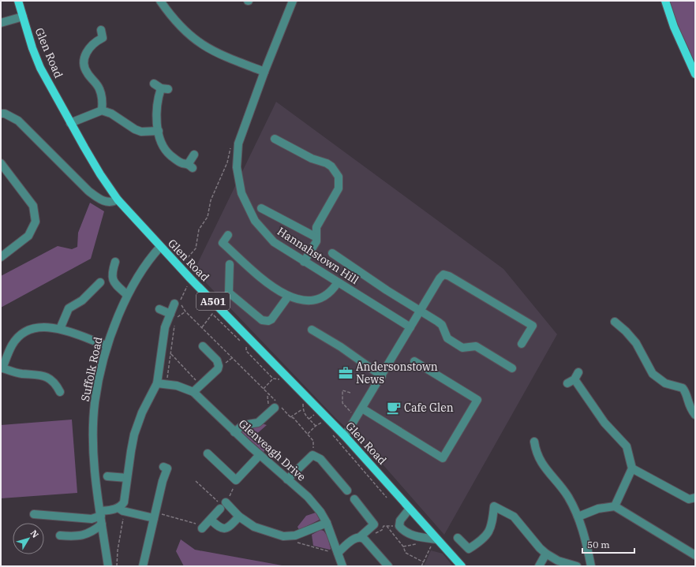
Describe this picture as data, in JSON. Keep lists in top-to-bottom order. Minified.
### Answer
{"streets":{"main road":["Glen Road","A501"],"street":["Hannahstown Hill","Suffolk Road","Glenveagh Drive"]},"crossings":[["Glen Road","Suffolk Road"]],"places":{"office":["Andersonstown News"],"cafe":["Cafe Glen"]},"scale_bar":"50 m","north":"top right"}
